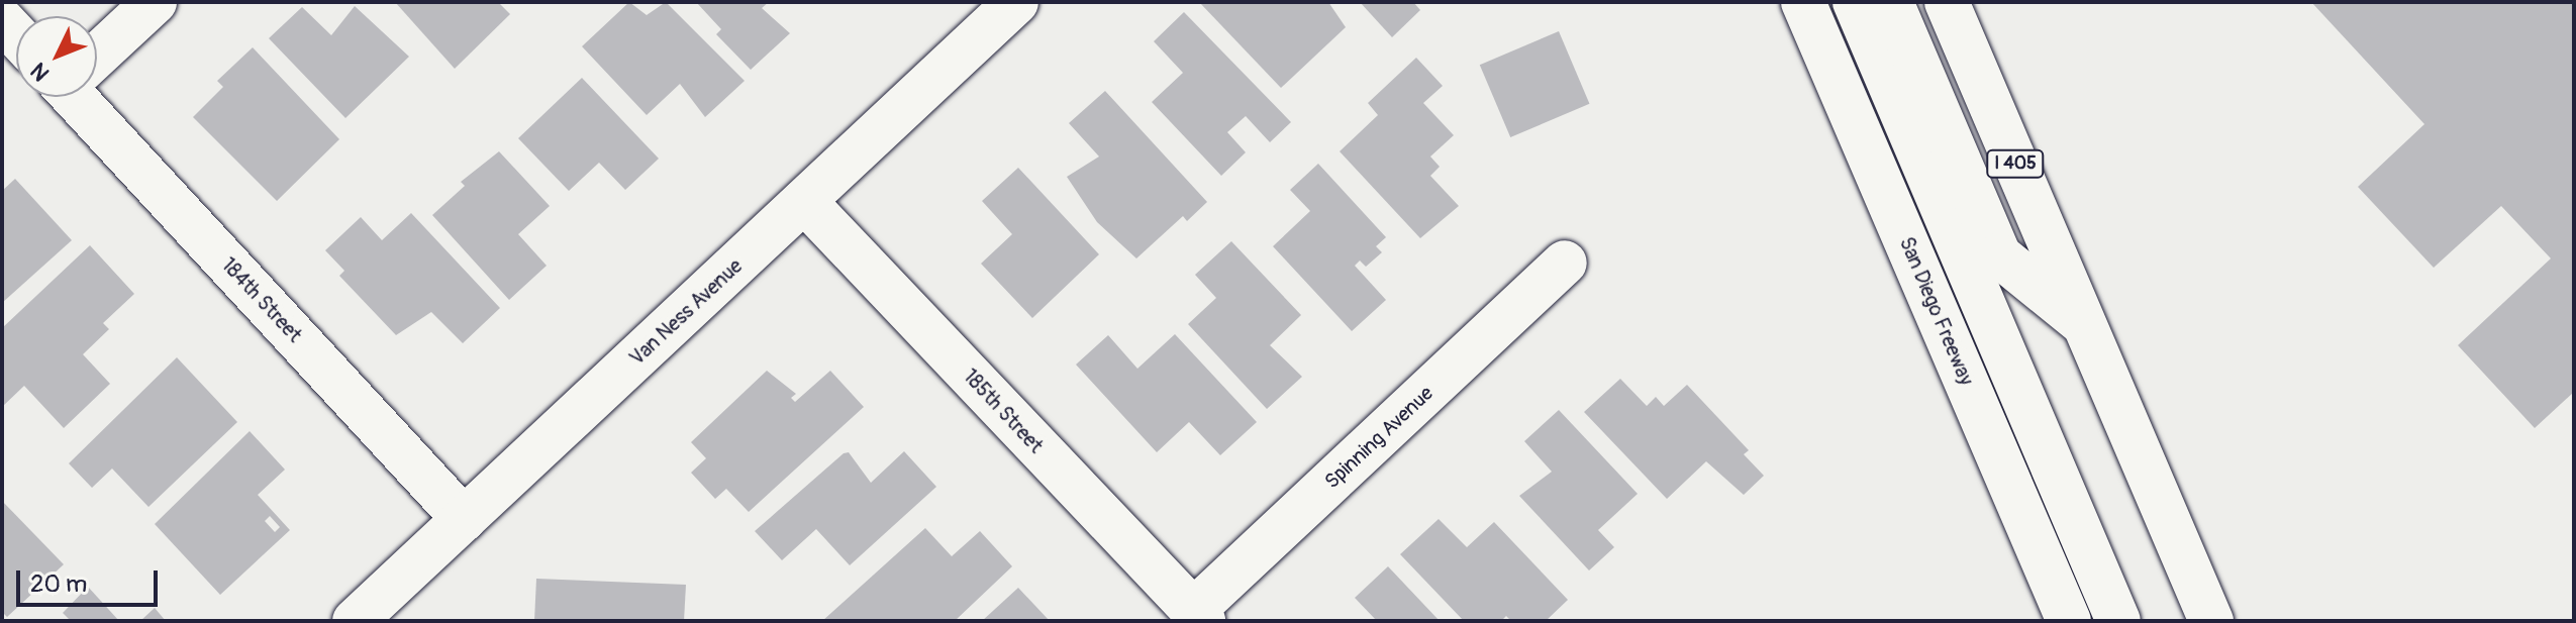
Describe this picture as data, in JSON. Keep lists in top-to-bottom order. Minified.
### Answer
{"streets":{"main road":["I 405","184th Street","San Diego Freeway","Van Ness Avenue","185th Street","Spinning Avenue"]},"crossings":[["184th Street","Van Ness Avenue"],["Van Ness Avenue","185th Street"],["185th Street","Spinning Avenue"]],"scale_bar":"20 m","north":"bottom left"}
